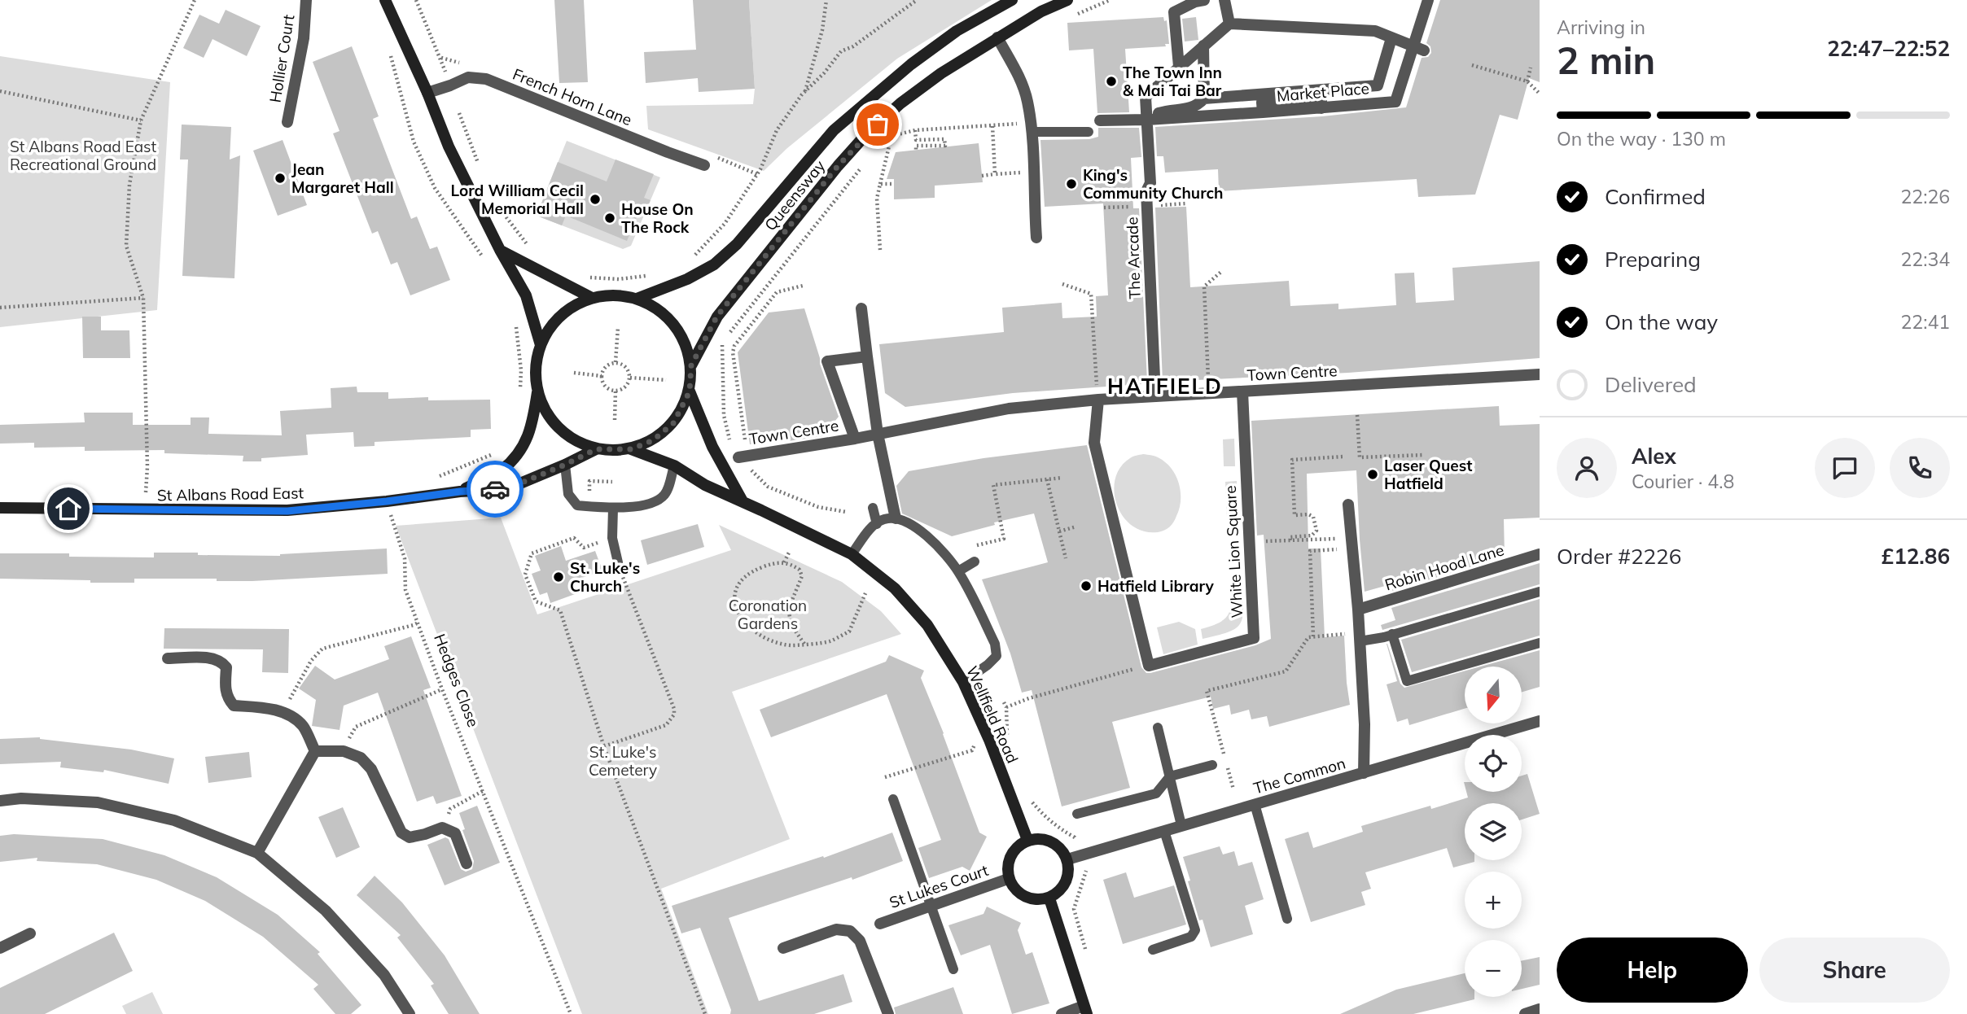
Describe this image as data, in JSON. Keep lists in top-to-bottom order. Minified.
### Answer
{"streets":{"main road":["Queensway","St Albans Road East","Wellfield Road"],"street":["Hollier Court","Market Place","French Horn Lane","The Arcade","Town Centre","White Lion Square","Robin Hood Lane","The Common","St Lukes Court"],"path":["Hedges Close"]},"crossings":[["Market Place","The Arcade"],["The Arcade","Town Centre"],["Town Centre","White Lion Square"],["St Albans Road East","Hedges Close"],["Wellfield Road","The Common"],["Wellfield Road","St Lukes Court"],["The Common","St Lukes Court"]],"districts":["HATFIELD"],"parks":["St Albans Road East Recreational Ground","Coronation Gardens","St. Luke's Cemetery"],"places":["The Town Inn & Mai Tai Bar","Jean Margaret Hall","King's Community Church","Lord William Cecil Memorial Hall","House On The Rock","Laser Quest Hatfield","St. Luke's Church","Hatfield Library"],"north":"bottom","page":{"heading":["2 min","Arriving in","22:47–22:52"],"panel":["Alex","Courier · 4.8","Order #2226","£12.86"],"bar":"On the way · 130 m","list":[["Confirmed","22:26"],["Preparing","22:34"],["On the way","22:41"],"Delivered"],"map_buttons":["+","−"],"buttons":["Help","Share"]}}
